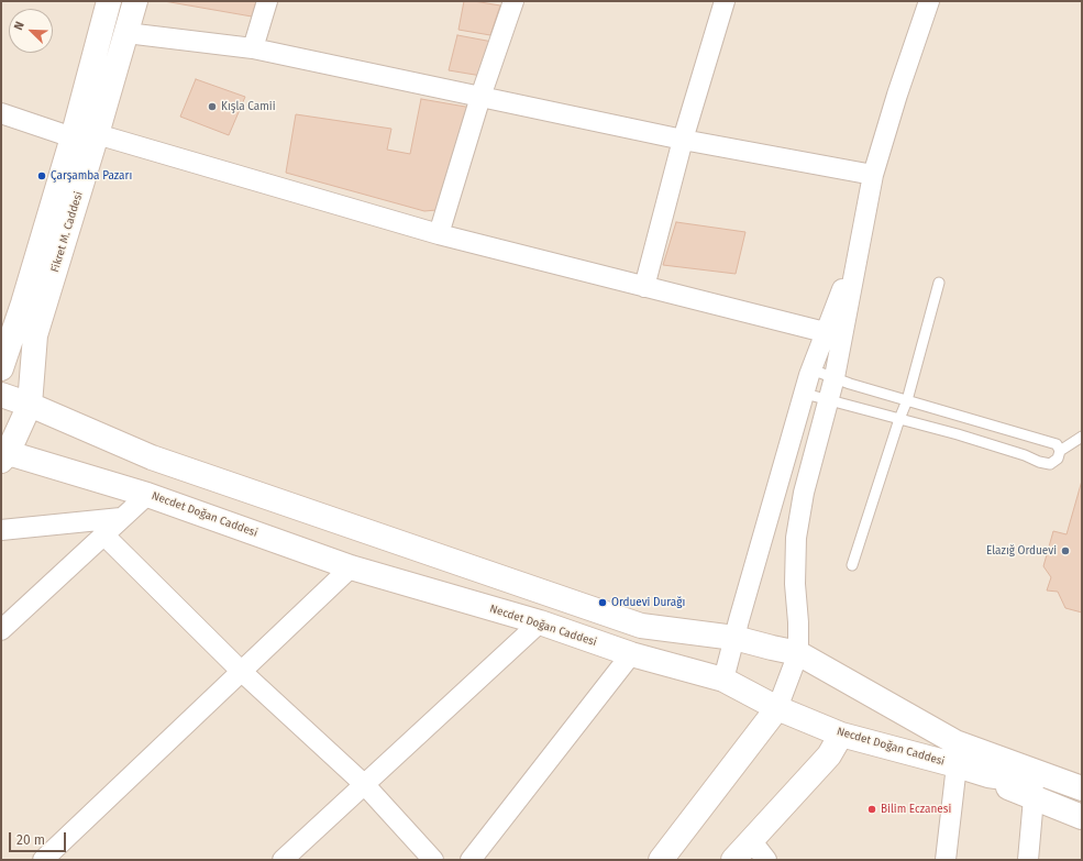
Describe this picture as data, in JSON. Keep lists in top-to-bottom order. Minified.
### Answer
{"streets":{"main road":["Fikret M. Caddesi","Necdet Doğan Caddesi"]},"crossings":[["Fikret M. Caddesi","Necdet Doğan Caddesi"]],"places":["Kışla Camii","Çarşamba Pazarı","Elazığ Orduevi","Orduevi Durağı","Bilim Eczanesi"],"scale_bar":"20 m","north":"top left"}
